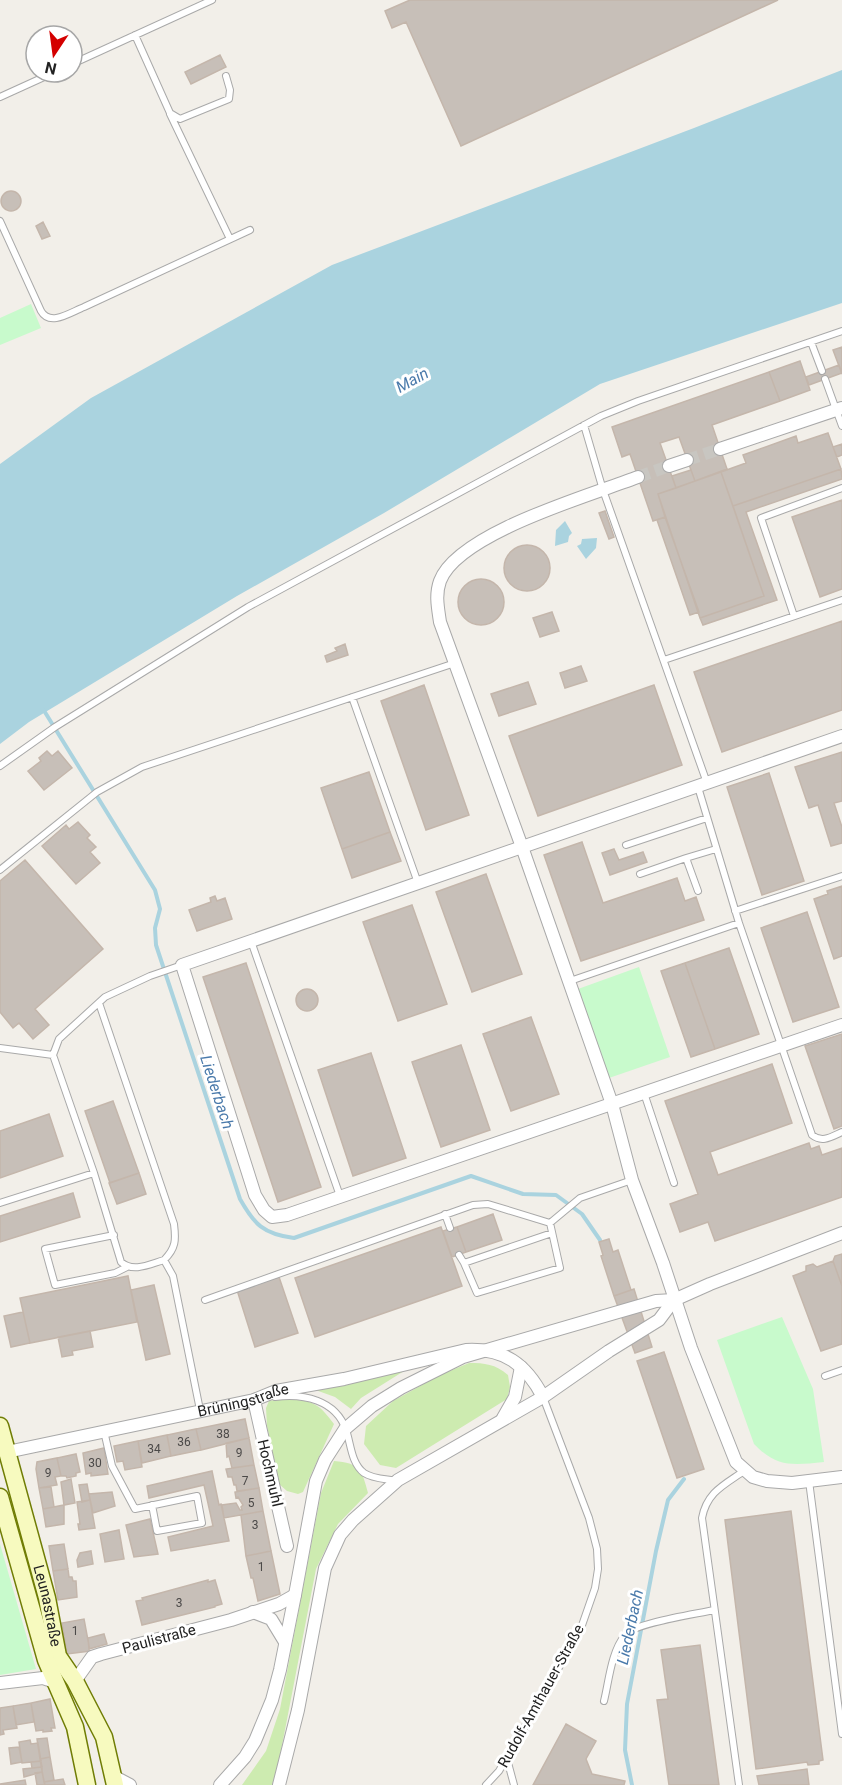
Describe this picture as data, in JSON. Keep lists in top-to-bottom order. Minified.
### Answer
{"streets":{"main road":["Leunastraße"],"street":["Brüningstraße","Hochmuhl","Paulistraße"],"lane":["Rudolf-Amthauer-Straße"]},"crossings":[["Brüningstraße","Hochmuhl"],["Brüningstraße","Leunastraße"],["Leunastraße","Paulistraße"]],"water":["Main","Liederbach"],"house_numbers":["38","36","34","9","30","9","7","5","3","1","3","1"],"north":"bottom"}
